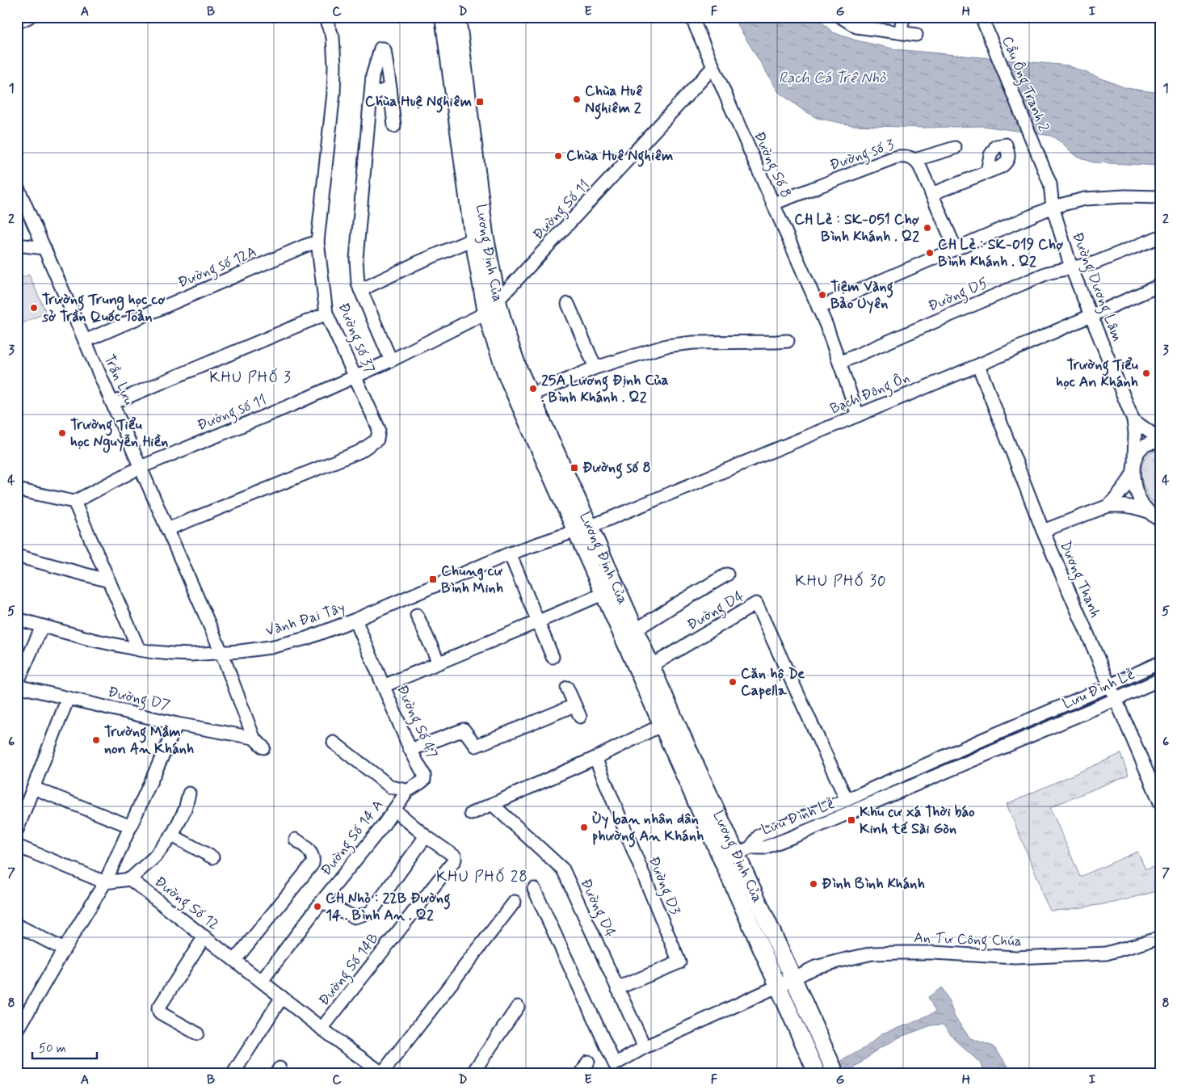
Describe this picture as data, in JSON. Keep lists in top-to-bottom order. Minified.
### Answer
{"streets":{"main road":["Lương Định Của"],"street":["Cầu Ông Tranh 2","Đường số 3","Đường Số 8","Đường Số 11","Đường số 12A","Đường Dương Lâm","Đường D5","Đường số 37","Trần Lựu","Bạch Đông Ôn","Đường số 11","Dương Thanh","Đường D4","Vành Đai Tây","Lưu Đình Lễ","Đường D7","Đường Số 47","Đường Số 14 A","Đường D3","Đường Số 12","An Tư Công Chúa","Đường Số 14B"]},"crossings":[["Cầu Ông Tranh 2","Đường Dương Lâm"],["Đường số 3","Đường Số 8"],["Đường Số 8","Đường Số 11"],["Đường Số 8","Đường D5"],["Đường Số 8","Bạch Đông Ôn"],["Đường Số 11","Lương Định Của"],["Đường Số 11","Đường số 11"],["Lương Định Của","Bạch Đông Ôn"],["Lương Định Của","Đường số 11"],["Lương Định Của","Đường D4"],["Lương Định Của","Vành Đai Tây"],["Lương Định Của","Lưu Đình Lễ"],["Lương Định Của","An Tư Công Chúa"],["Đường số 12A","Đường số 37"],["Đường số 12A","Trần Lựu"],["Đường Dương Lâm","Đường D5"],["Đường Dương Lâm","Bạch Đông Ôn"],["Đường số 37","Trần Lựu"],["Đường số 37","Đường số 11"],["Trần Lựu","Đường số 11"],["Trần Lựu","Vành Đai Tây"],["Bạch Đông Ôn","Dương Thanh"],["Bạch Đông Ôn","Vành Đai Tây"],["Dương Thanh","Lưu Đình Lễ"],["Đường D4","Lưu Đình Lễ"],["Đường D4","Đường D3"],["Đường D4","An Tư Công Chúa"],["Vành Đai Tây","Đường Số 47"],["Đường Số 47","Đường Số 14 A"],["Đường Số 14 A","Đường Số 12"],["Đường Số 14 A","Đường Số 14B"],["Đường Số 12","Đường Số 14B"]],"districts":["KHU PHỐ 3","KHU PHỐ 30","KHU PHỐ 28"],"water":["Rạch Cá Trê Nhỏ"],"places":{"other":["Chùa Huê Nghiêm 2","Chùa Huê Nghiêm","CH Lẻ : SK-051 Chợ Bình Khánh . Q2","CH Lẻ : SK-019 Chợ Bình Khánh . Q2","Tiệm Vàng Bảo Uyên","Trường Trung học cơ sở Trần Quốc Toản","Trường Tiểu học An Khánh","25A Lương Định Của . Bình Khánh . Q2","Trường Tiểu học Nguyễn Hiền","Căn hộ De Capella","Trường Mầm non An Khánh","Ủy ban nhân dân phường An Khánh","Đình Bình Khánh","CH Nhỏ : 22B Đường 14 . Bình An . Q2"],"transit":["Chùa Huệ Nghiêm","Đường số 8","Chung cư Bình Minh","Khu cư xá Thời báo Kinh tế Sài Gòn"]},"scale_bar":"50 m","grid":{"columns":["A","B","C","D","E","F","G","H","I"],"rows":["1","2","3","4","5","6","7","8"]}}
